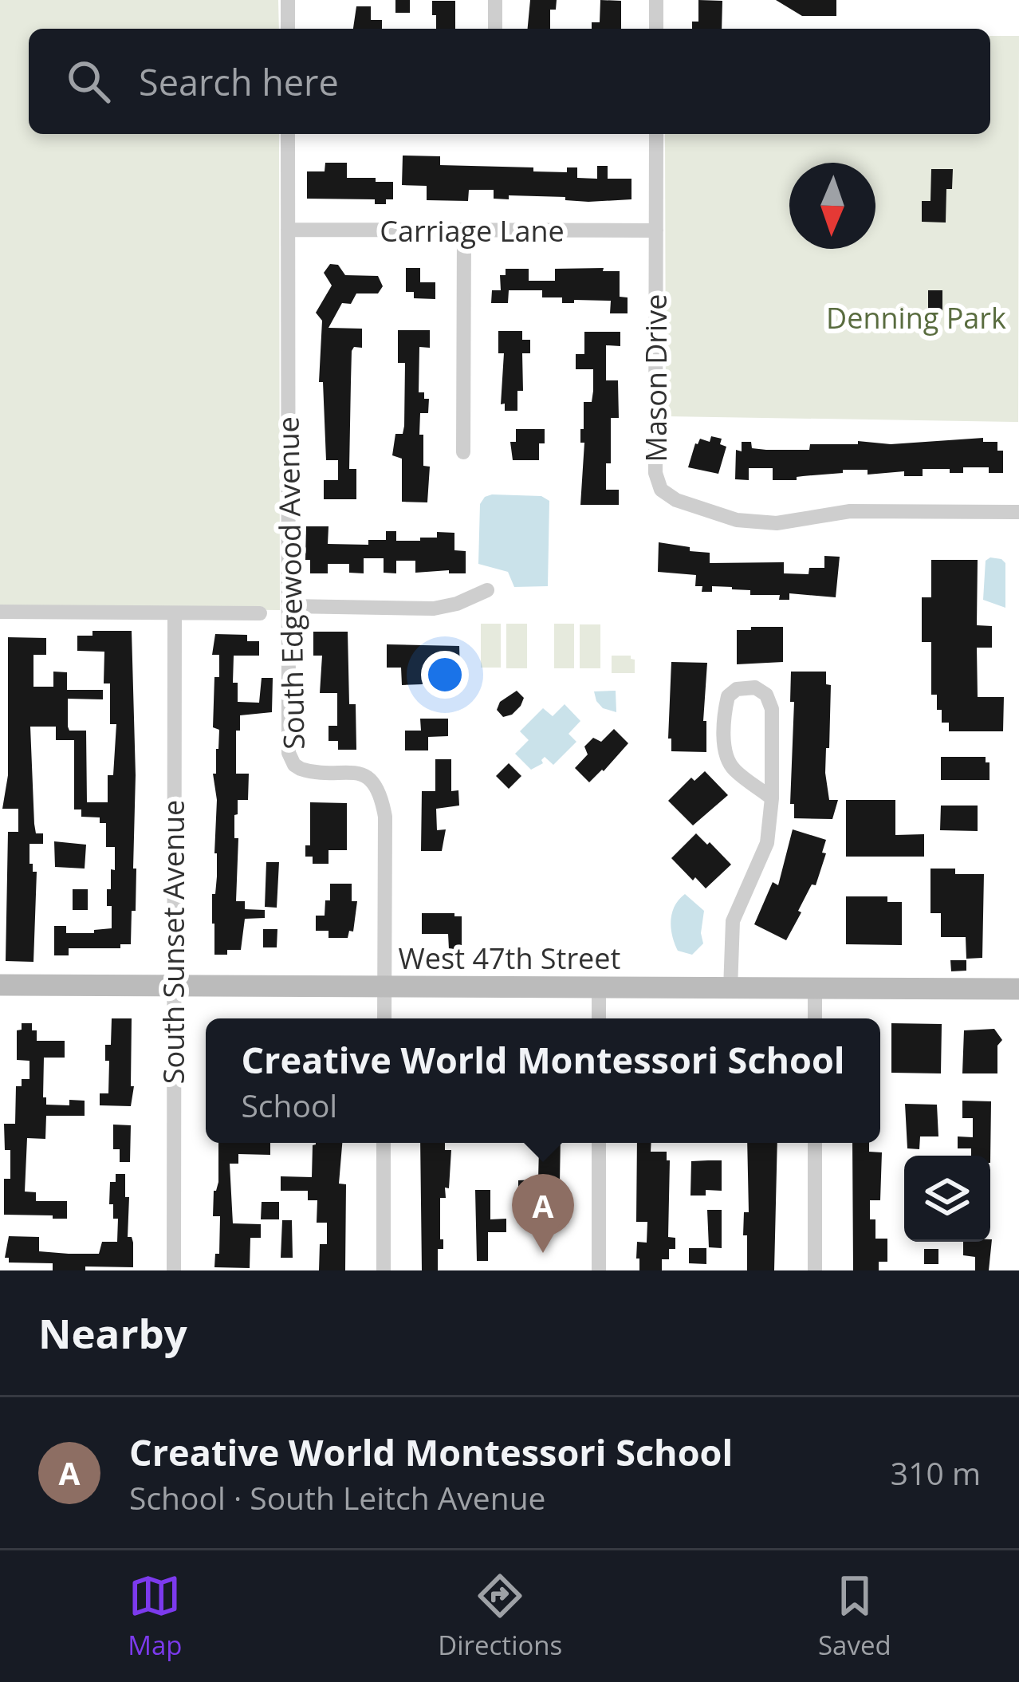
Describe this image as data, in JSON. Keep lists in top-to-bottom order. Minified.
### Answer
{"streets":{"main road":["West 47th Street"],"street":["Carriage Lane","Mason Drive","South Edgewood Avenue","South Sunset Avenue"]},"crossings":[["Carriage Lane","Mason Drive"],["Carriage Lane","South Edgewood Avenue"],["South Edgewood Avenue","West 47th Street"],["South Sunset Avenue","West 47th Street"]],"parks":["Denning Park"],"north":"bottom","page":{"search":"Search here","popup":["Creative World Montessori School","School"],"pins":"A","heading":"Nearby","list":[{"mark":"A","name":"Creative World Montessori School","note":"School · South Leitch Avenue","value":"310 m"}],"nav":["Map","Directions","Saved"]}}
